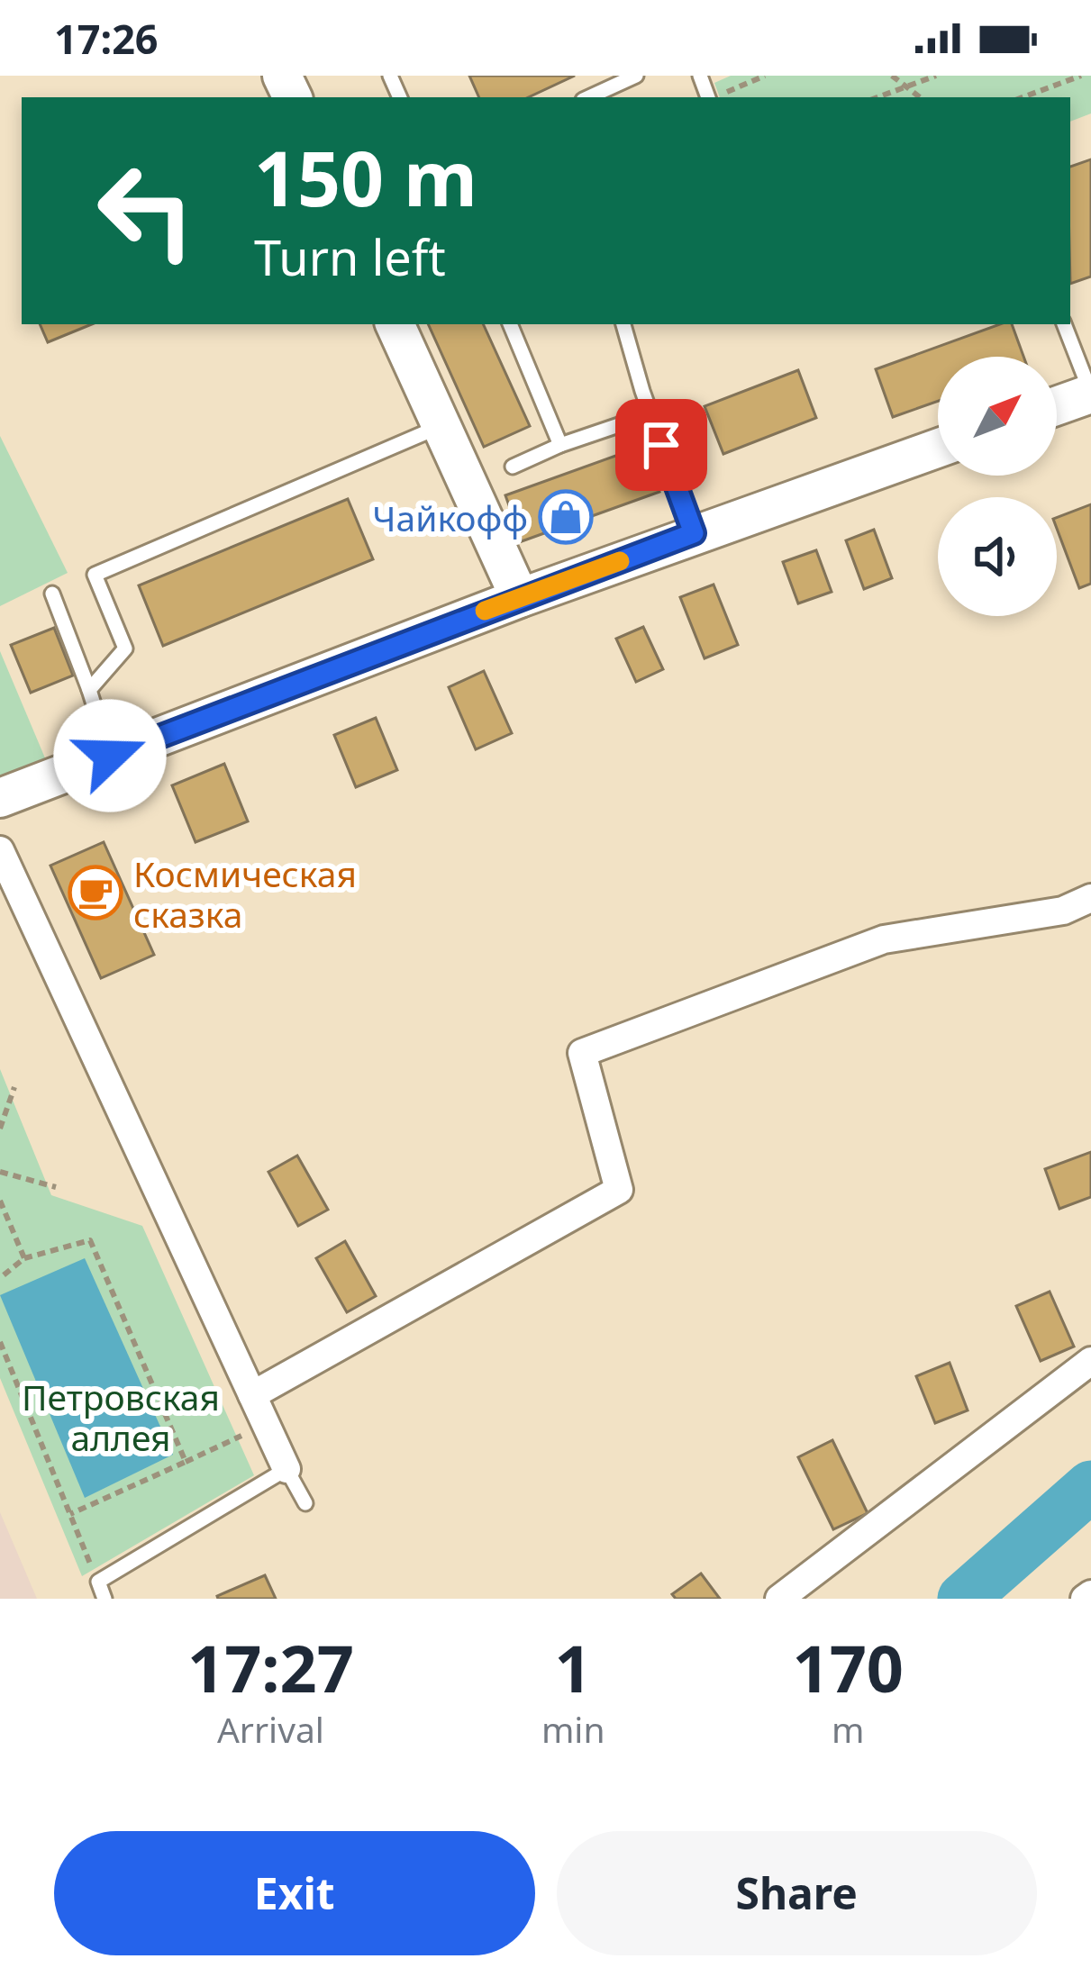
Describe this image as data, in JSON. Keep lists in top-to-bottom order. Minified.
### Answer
{"parks":["Петровская аллея"],"places":{"shop":["Чайкофф"],"cafe":["Космическая сказка"]},"north":"top right","page":{"status":"17:26","turn":["150 m","Turn left"],"eta":["17:27","Arrival","1","min","170","m"],"buttons":["Exit","Share"]}}
